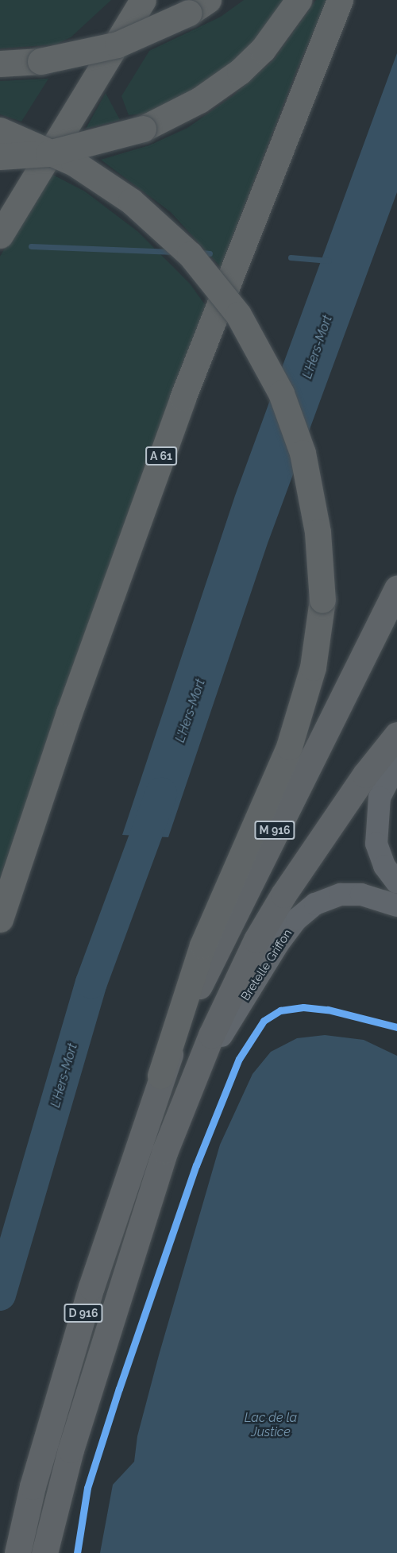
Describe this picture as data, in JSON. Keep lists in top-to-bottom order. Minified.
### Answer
{"streets":{"highway":["A 61","M 916","D 916"],"main road":["Bretelle Griffon"]},"crossings":[["M 916","D 916"],["Bretelle Griffon","D 916"]],"water":["L'Hers-Mort","Lac de la Justice"]}
